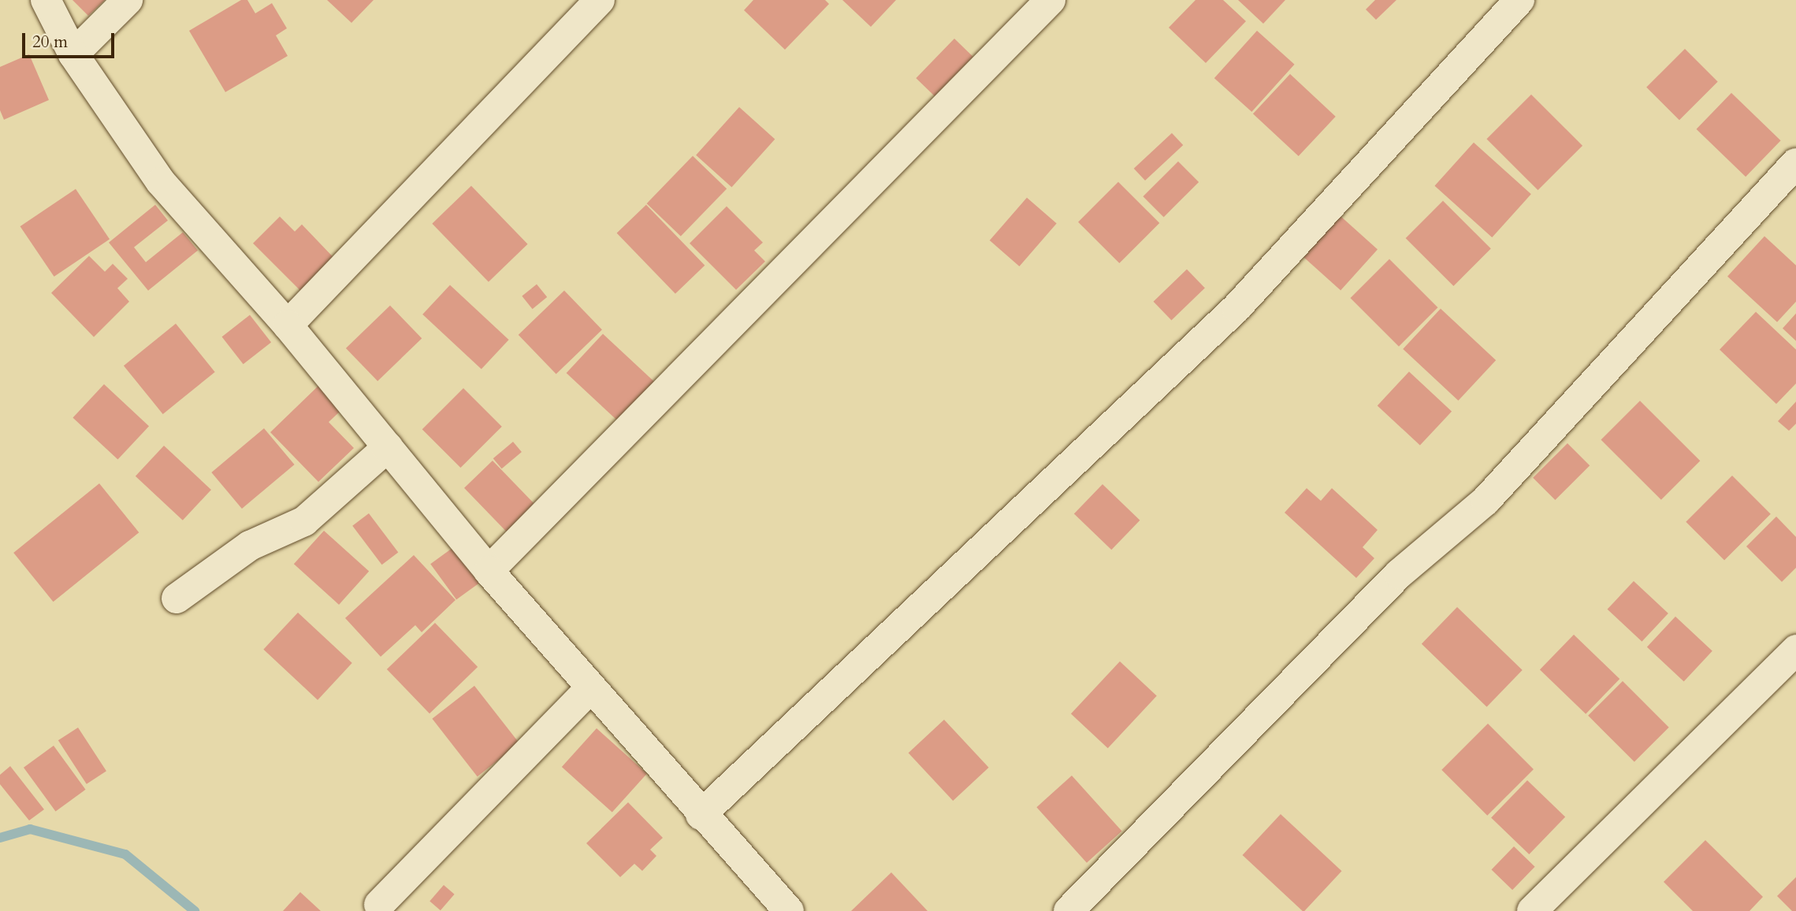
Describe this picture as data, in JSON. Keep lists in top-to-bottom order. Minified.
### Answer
{"scale_bar":"20 m"}
